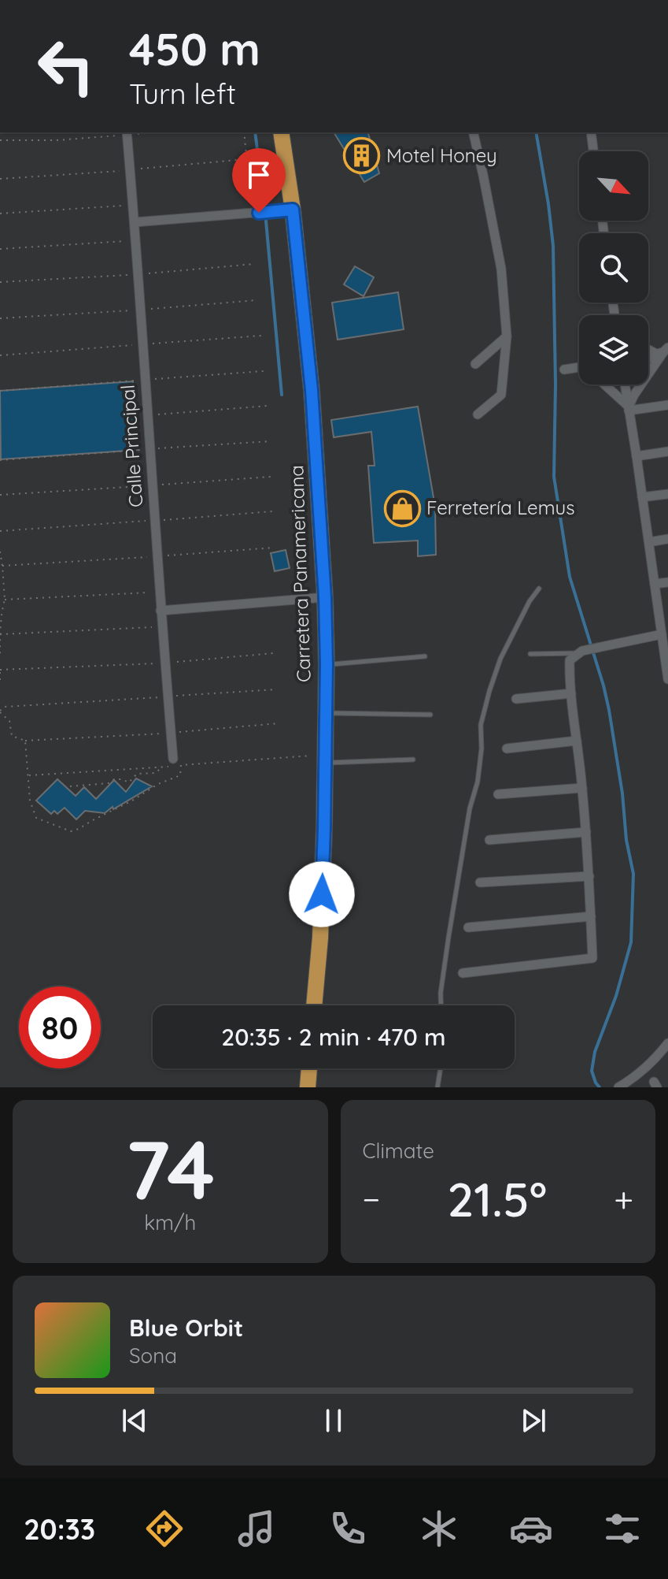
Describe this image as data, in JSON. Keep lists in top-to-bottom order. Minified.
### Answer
{"streets":{"highway":["Carretera Panamericana"],"street":["Calle Principal"]},"places":{"building":["Motel Honey"],"shop":["Ferretería Lemus"]},"north":"bottom right","page":{"turn":["450 m","Turn left"],"limit":"80","trip":"20:35 · 2 min · 470 m","tile":[["74","km/h"],"Climate"],"heat":["−","21.5°","+"],"song":["Blue Orbit","Sona"],"tabs":"20:33"}}
